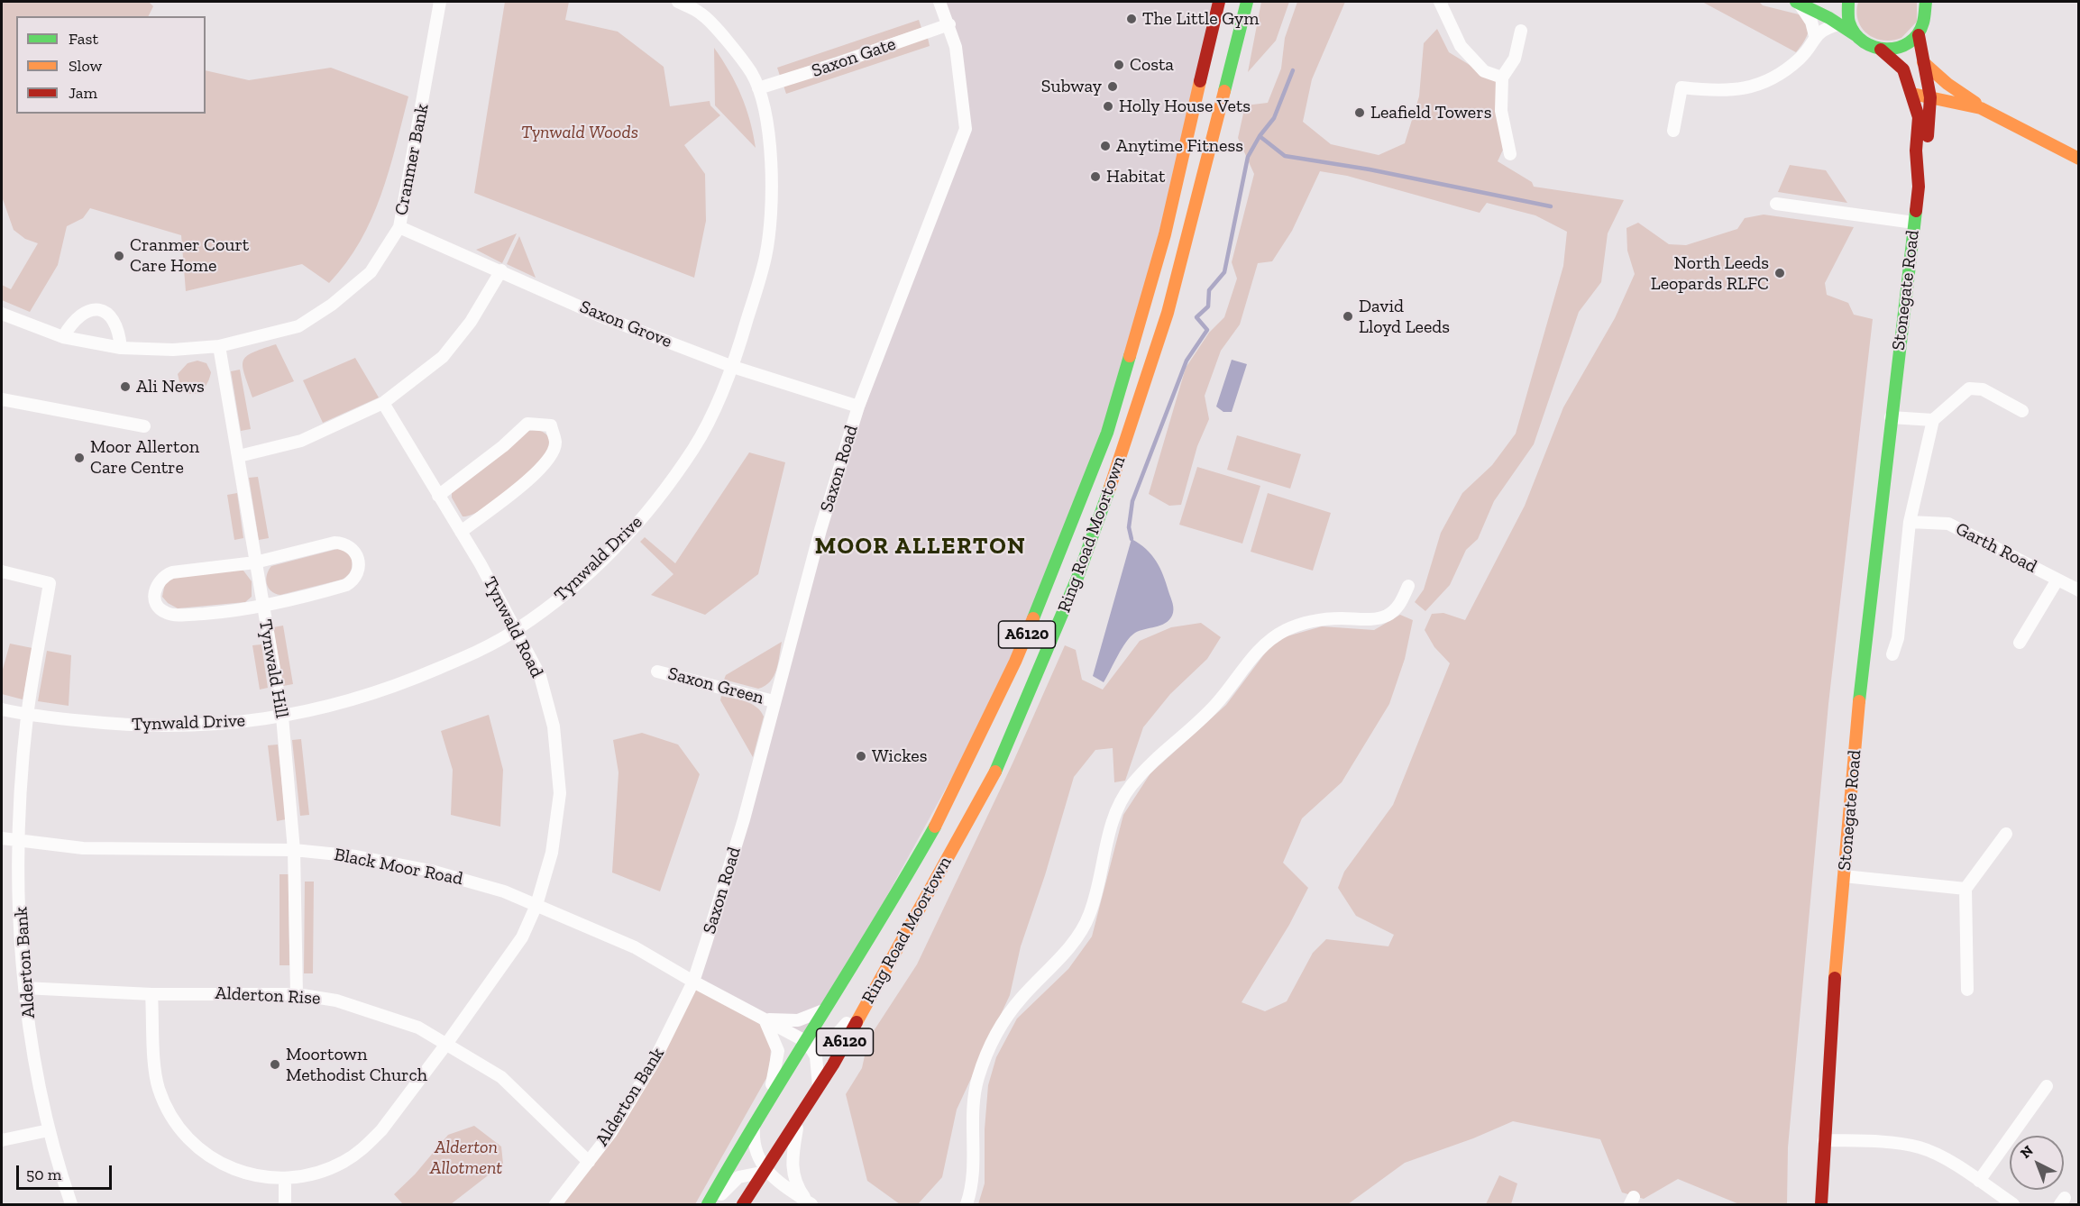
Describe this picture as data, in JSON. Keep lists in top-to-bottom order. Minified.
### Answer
{"streets":{"main road":["Stonegate Road","Ring Road Moortown","A6120"],"street":["Saxon Gate","Cranmer Bank","Saxon Grove","Saxon Road","Garth Road","Tynwald Drive","Tynwald Road","Tynwald Hill","Saxon Green","Black Moor Road","Alderton Bank","Alderton Rise"]},"crossings":[["Saxon Gate","Saxon Road"],["Saxon Gate","Tynwald Drive"],["Cranmer Bank","Saxon Grove"],["Cranmer Bank","Tynwald Hill"],["Saxon Grove","Saxon Road"],["Saxon Grove","Tynwald Drive"],["Saxon Road","Saxon Green"],["Saxon Road","Black Moor Road"],["Saxon Road","Alderton Bank"],["Ring Road Moortown","A6120"],["Ring Road Moortown","Black Moor Road"],["Tynwald Drive","Tynwald Road"],["Tynwald Drive","Tynwald Hill"],["Tynwald Drive","Alderton Bank"],["Tynwald Road","Black Moor Road"],["Tynwald Road","Alderton Rise"],["Tynwald Hill","Black Moor Road"],["Tynwald Hill","Alderton Rise"],["Black Moor Road","Alderton Bank"],["Alderton Bank","Alderton Rise"]],"districts":["MOOR ALLERTON"],"parks":["Tynwald Woods","Alderton Allotment"],"places":["The Little Gym","Costa","Subway","Holly House Vets","Leafield Towers","Anytime Fitness","Habitat","Cranmer Court Care Home","North Leeds Leopards RLFC","David Lloyd Leeds","Ali News","Moor Allerton Care Centre","Wickes","Moortown Methodist Church"],"legend":["Fast","Slow","Jam"],"scale_bar":"50 m","north":"top left"}
